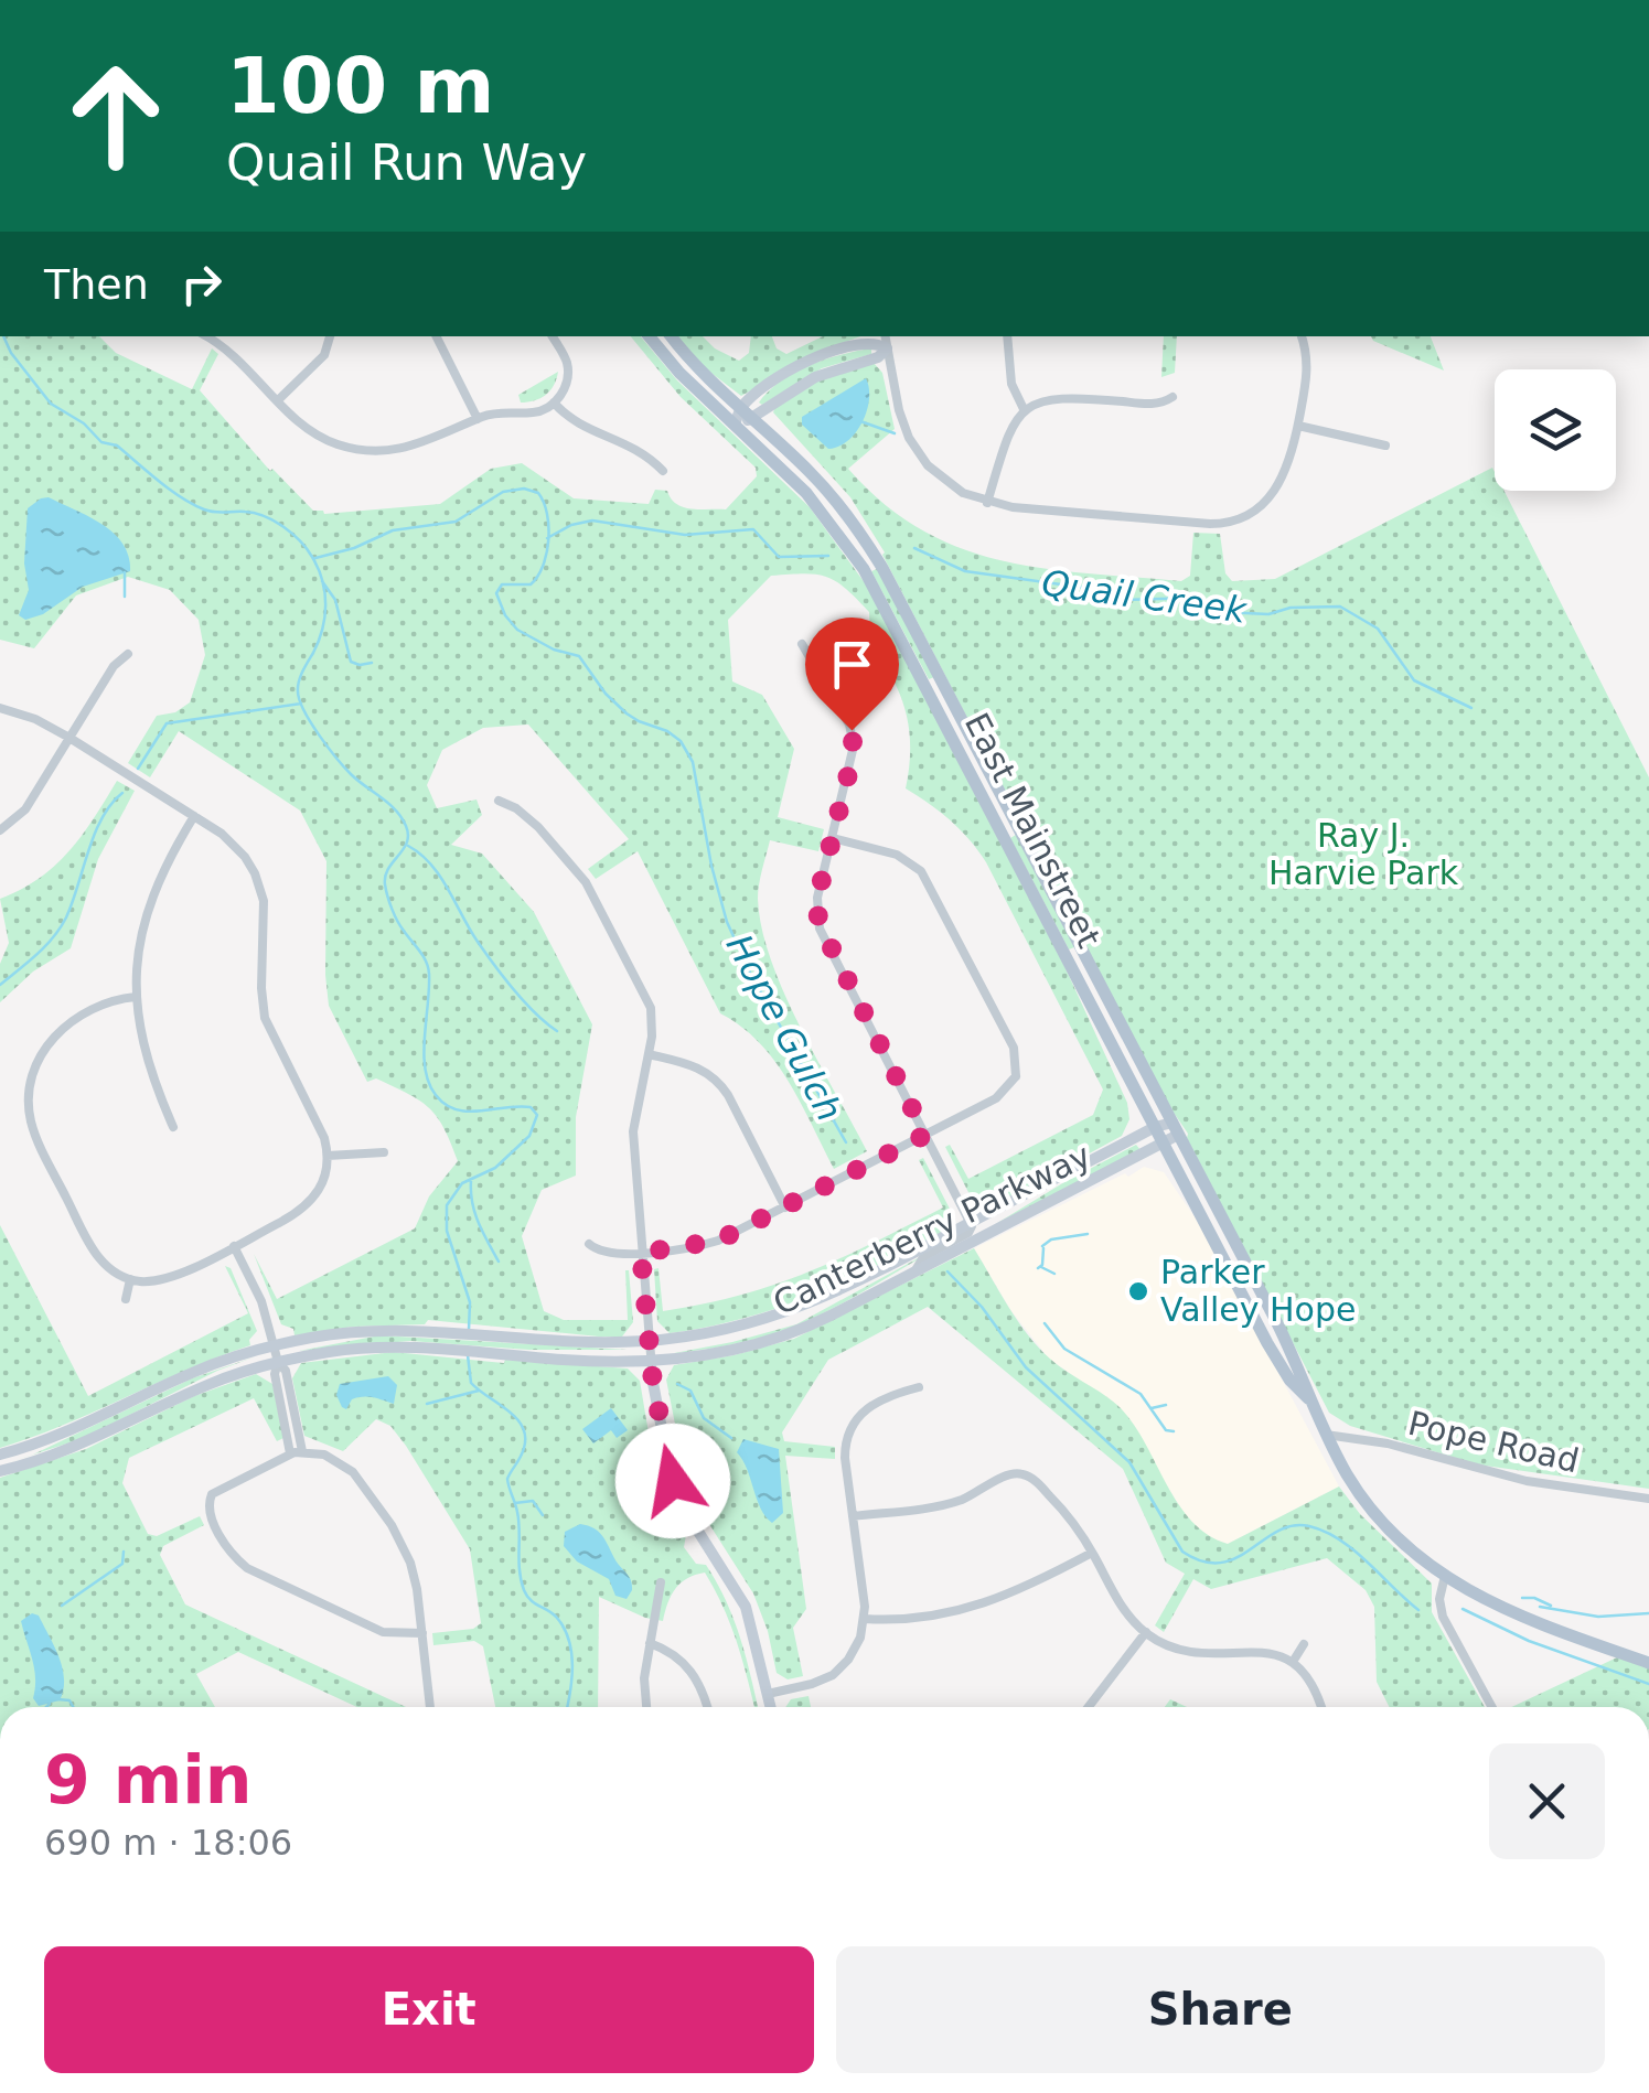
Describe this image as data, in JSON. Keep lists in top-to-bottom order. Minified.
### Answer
{"streets":{"main road":["East Mainstreet"],"street":["Canterberry Parkway","Pope Road"]},"crossings":[["East Mainstreet","Canterberry Parkway"],["East Mainstreet","Pope Road"]],"water":["Quail Creek","Hope Gulch"],"parks":["Ray J. Harvie Park"],"places":["Parker Valley Hope"],"page":{"turn":["100 m","Quail Run Way"],"then":"Then","heading":["9 min","690 m · 18:06"],"buttons":["Exit","Share"]}}
